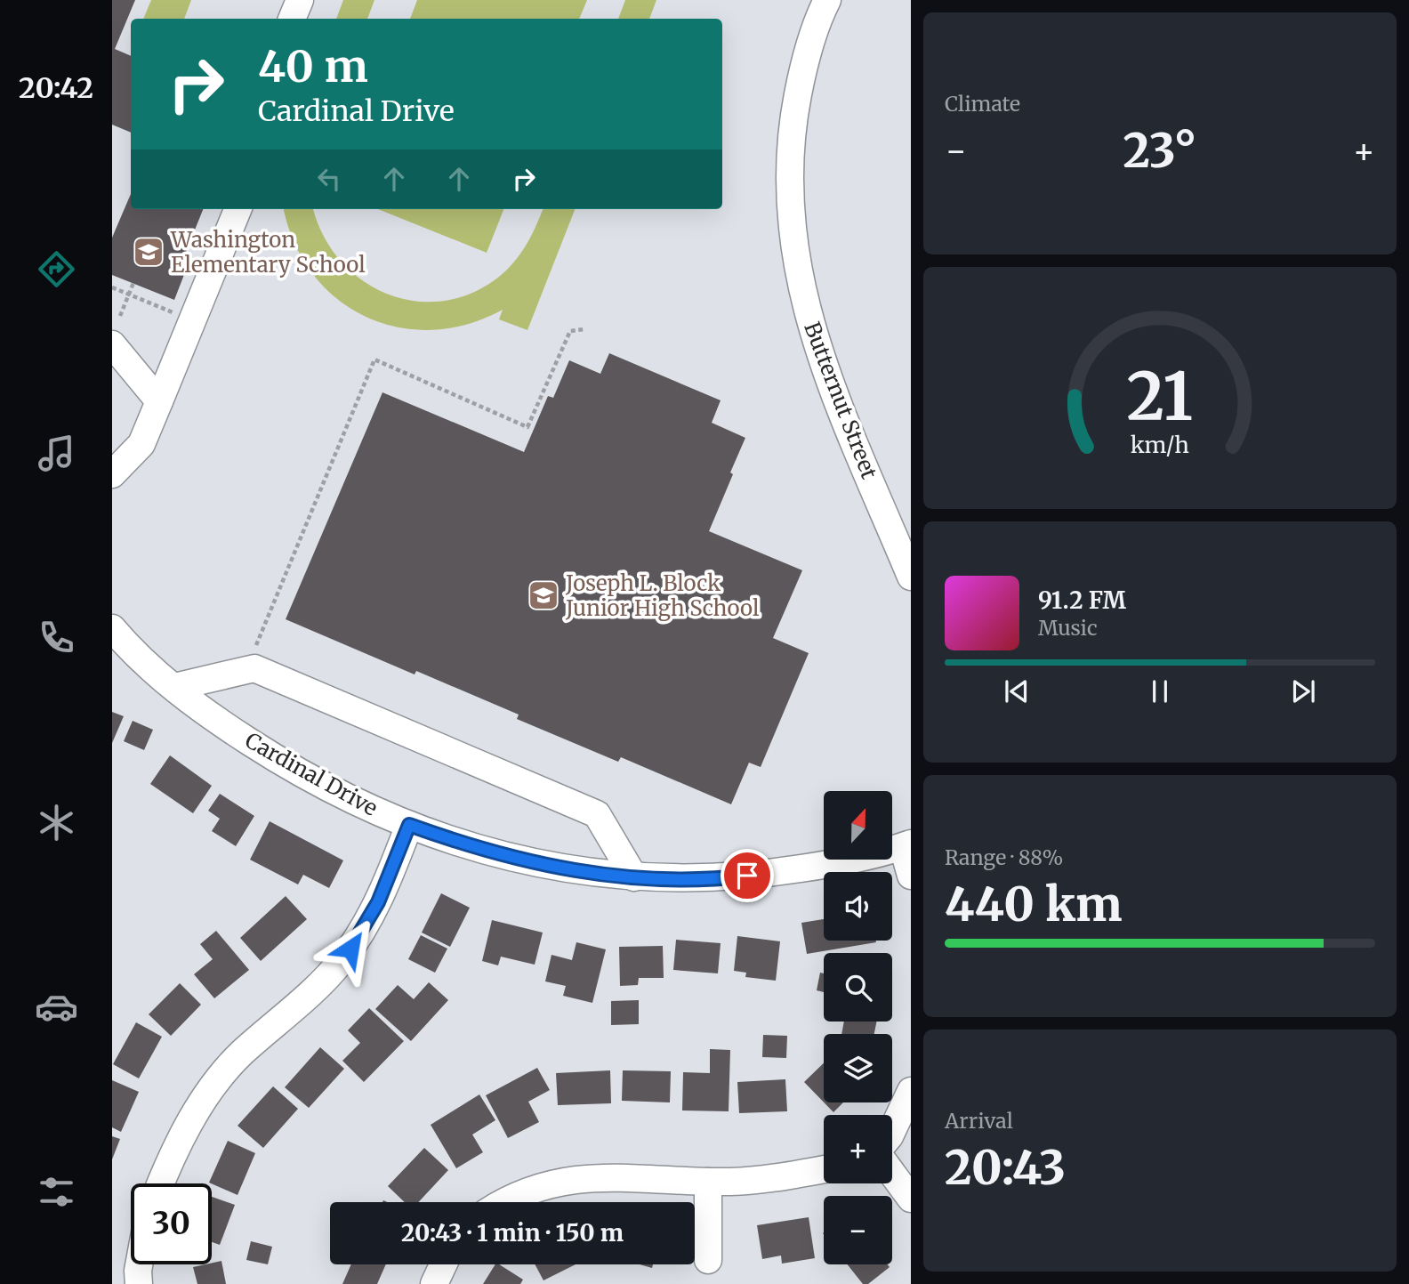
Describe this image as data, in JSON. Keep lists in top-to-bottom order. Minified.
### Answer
{"streets":{"street":["Butternut Street","Cardinal Drive"]},"places":{"school or university":["Washington Elementary School","Joseph L. Block Junior High School"]},"north":"top","page":{"tabs":"20:42","tile":["Climate",["Range · 88%","440 km"],["Arrival","20:43"]],"turn":["40 m","Cardinal Drive"],"heat":["−","23°","+"],"song":["91.2 FM","Music"],"map_buttons":["+","−"],"limit":"30","trip":"20:43 · 1 min · 150 m","gauge":["21","km/h"]}}
